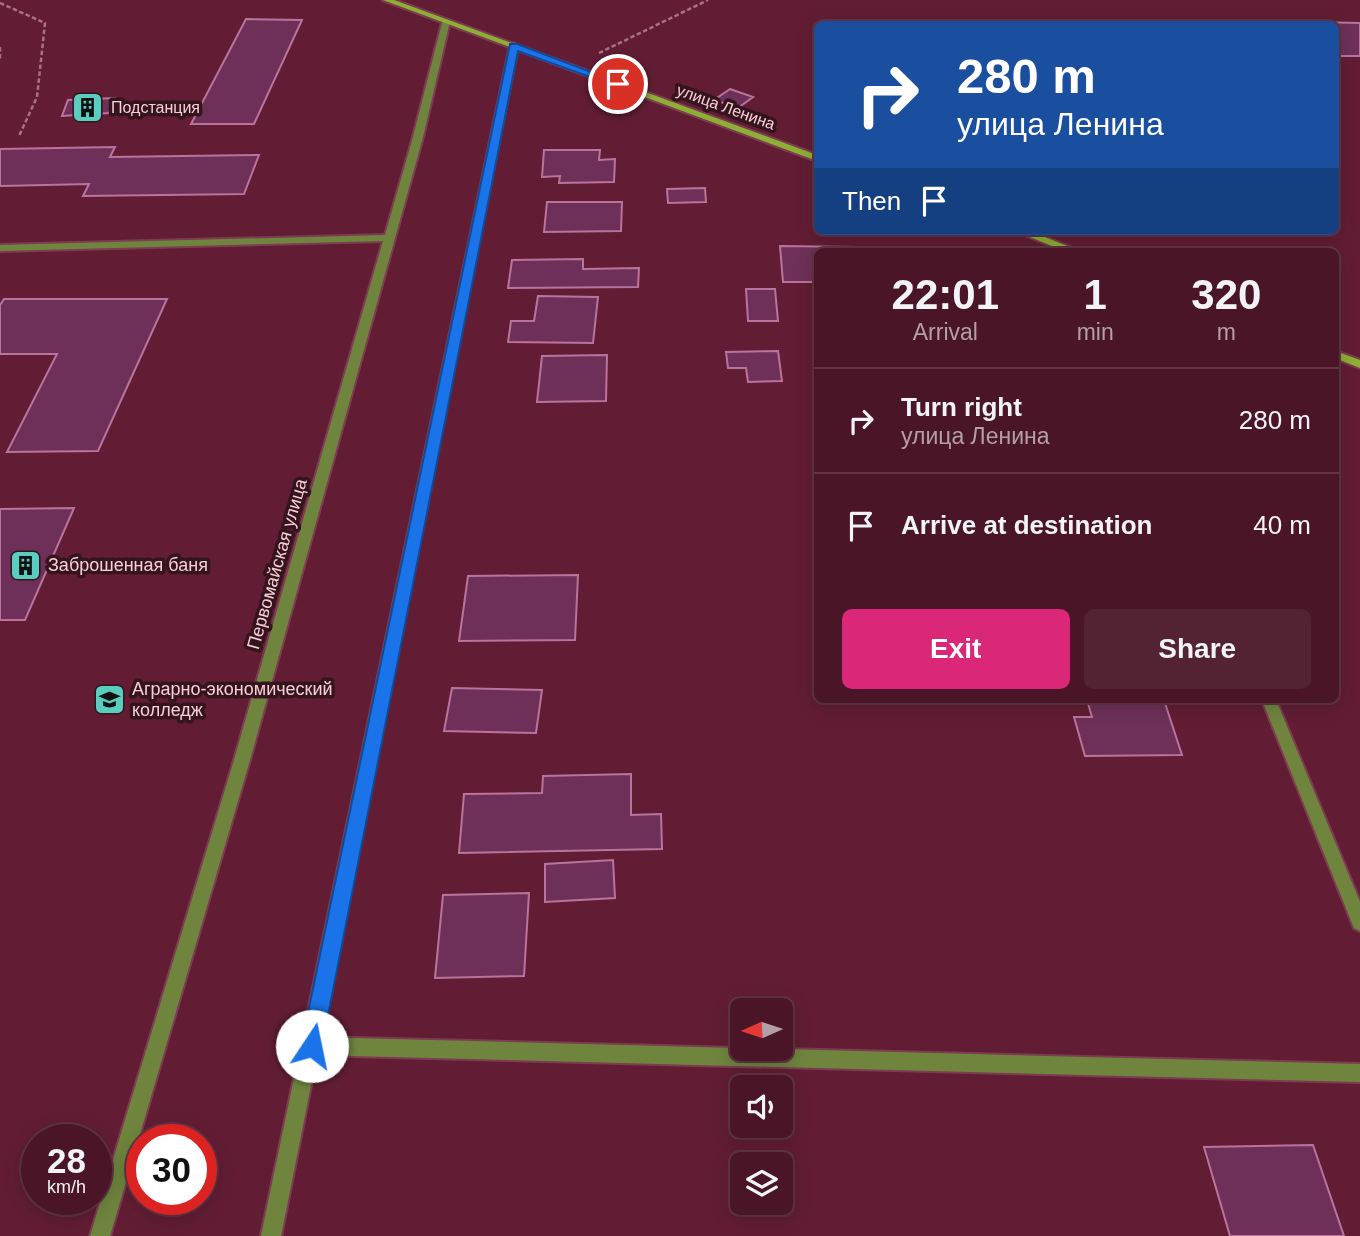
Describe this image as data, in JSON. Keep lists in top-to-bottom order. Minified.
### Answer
{"streets":{"main road":["улица Ленина"],"street":["Первомайская улица"]},"crossings":[["улица Ленина","Первомайская улица"]],"places":{"building":["Подстанция","Заброшенная баня"],"school or university":["Аграрно-экономический колледж"]},"north":"left","page":{"turn":["280 m","улица Ленина"],"then":"Then","eta":["22:01","Arrival","1","min","320","m"],"list":[{"name":"Turn right","note":"улица Ленина","value":"280 m"},{"name":"Arrive at destination","value":"40 m"}],"buttons":["Exit","Share"],"speed":"28 km/h","limit":"30"}}
